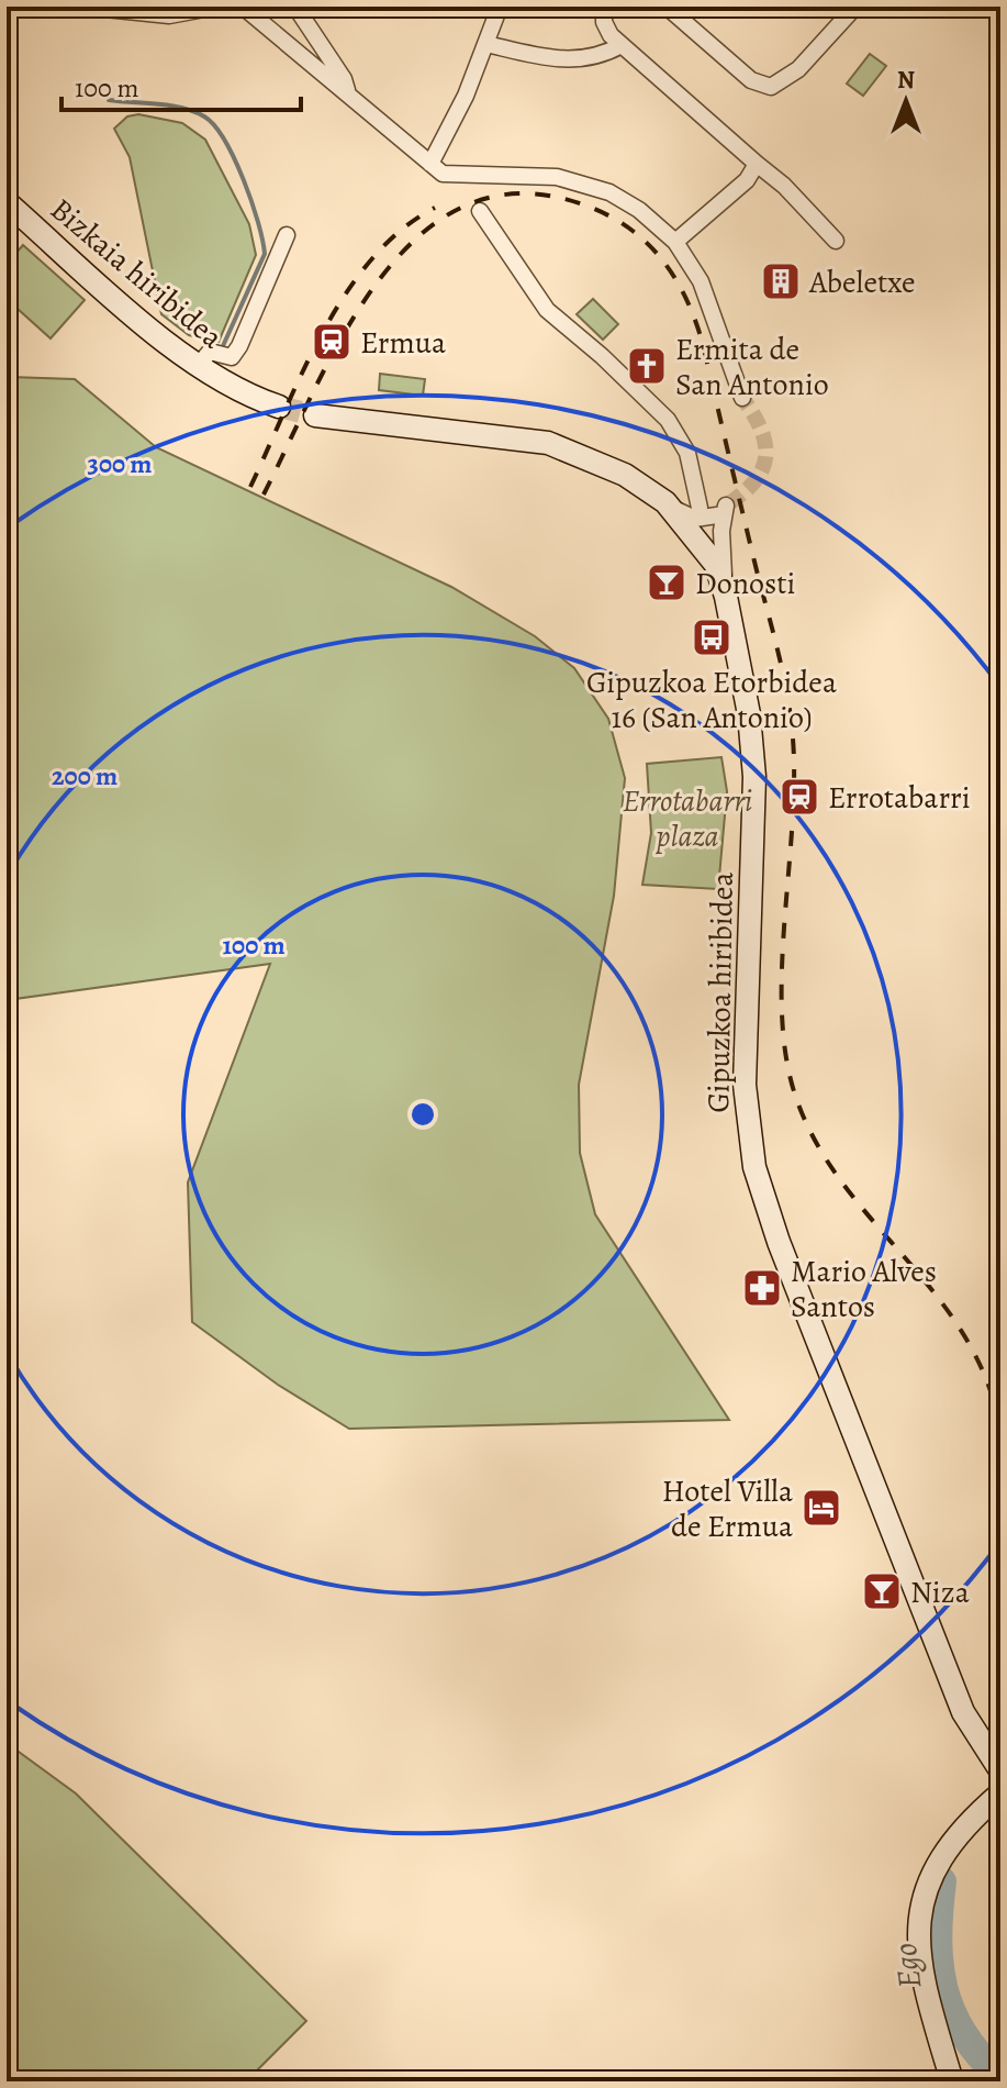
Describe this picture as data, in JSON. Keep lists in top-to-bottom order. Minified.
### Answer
{"streets":{"street":["Bizkaia hiribidea","Gipuzkoa hiribidea"]},"water":["Ego"],"parks":["Errotabarri plaza"],"places":{"building":["Abeletxe"],"station":["Ermua","Errotabarri"],"church":["Ermita de San Antonio"],"bar":["Donosti","Niza"],"bus stop":["Gipuzkoa Etorbidea 16 (San Antonio)"],"pharmacy":["Mario Alves Santos"],"hotel":["Hotel Villa de Ermua"]},"scale_bar":"100 m","north":"top","rings":["300 m","200 m","100 m"]}
